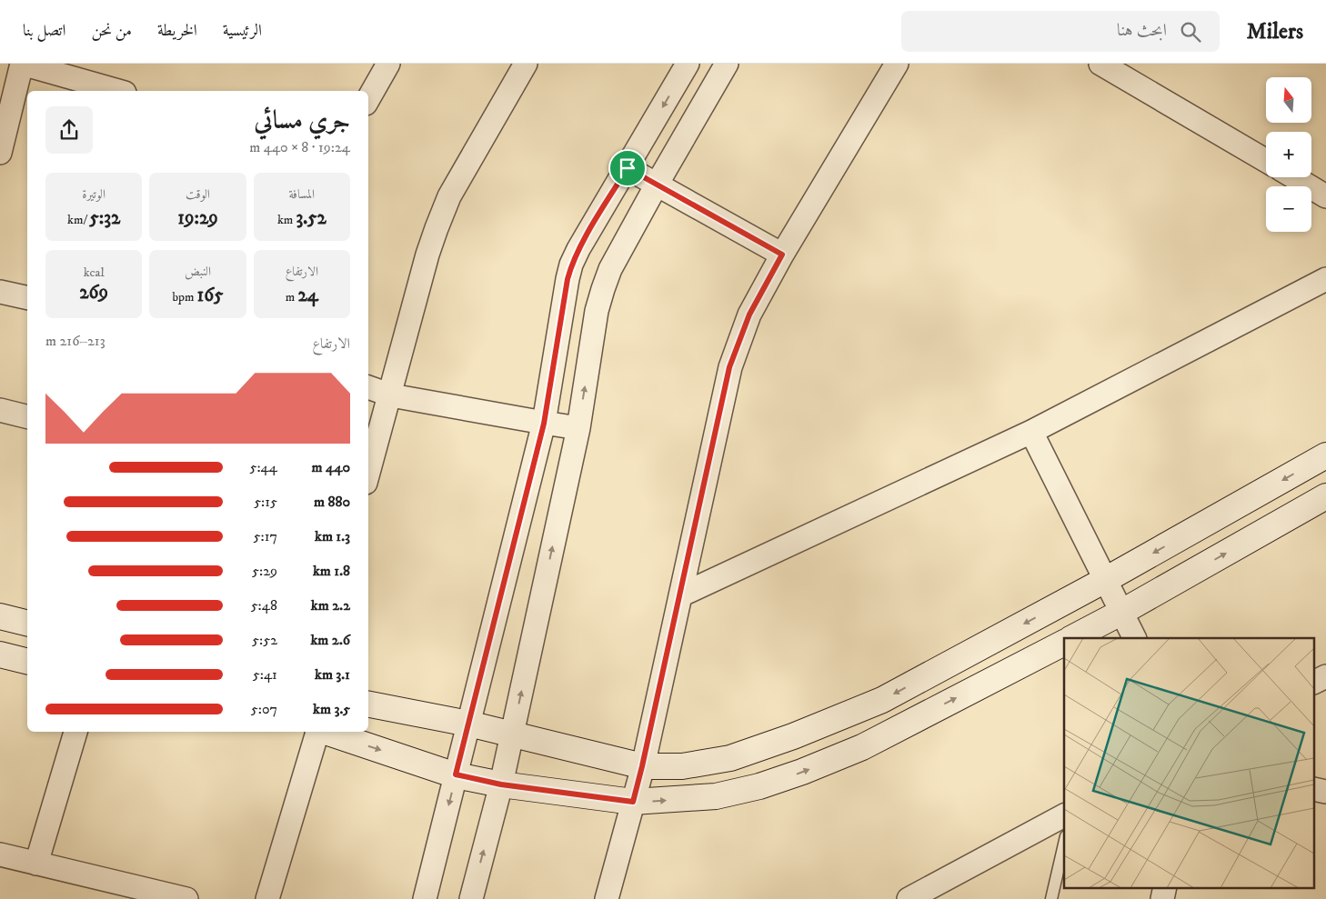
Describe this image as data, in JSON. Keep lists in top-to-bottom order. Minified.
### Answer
{"north":"top","page":{"header":"Milers","search":"ابحث هنا","nav":["الرئيسية","الخريطة","من نحن","اتصل بنا"],"map_buttons":["+","−"],"heading":["جري مسائي","19:24 · 8 × 440 m"],"stats":[["المسافة","3.52 km"],["الوقت","19:29"],["الوتيرة","5:32 /km"],["الارتفاع","24 m"],["النبض","165 bpm"],["kcal","269"]],"chart":["الارتفاع","213–216 m"],"list":[{"name":"440 m","note":"5:44"},{"name":"880 m","note":"5:15"},{"name":"1.3 km","note":"5:17"},{"name":"1.8 km","note":"5:29"},{"name":"2.2 km","note":"5:48"},{"name":"2.6 km","note":"5:52"},{"name":"3.1 km","note":"5:41"},{"name":"3.5 km","note":"5:07"}]}}
